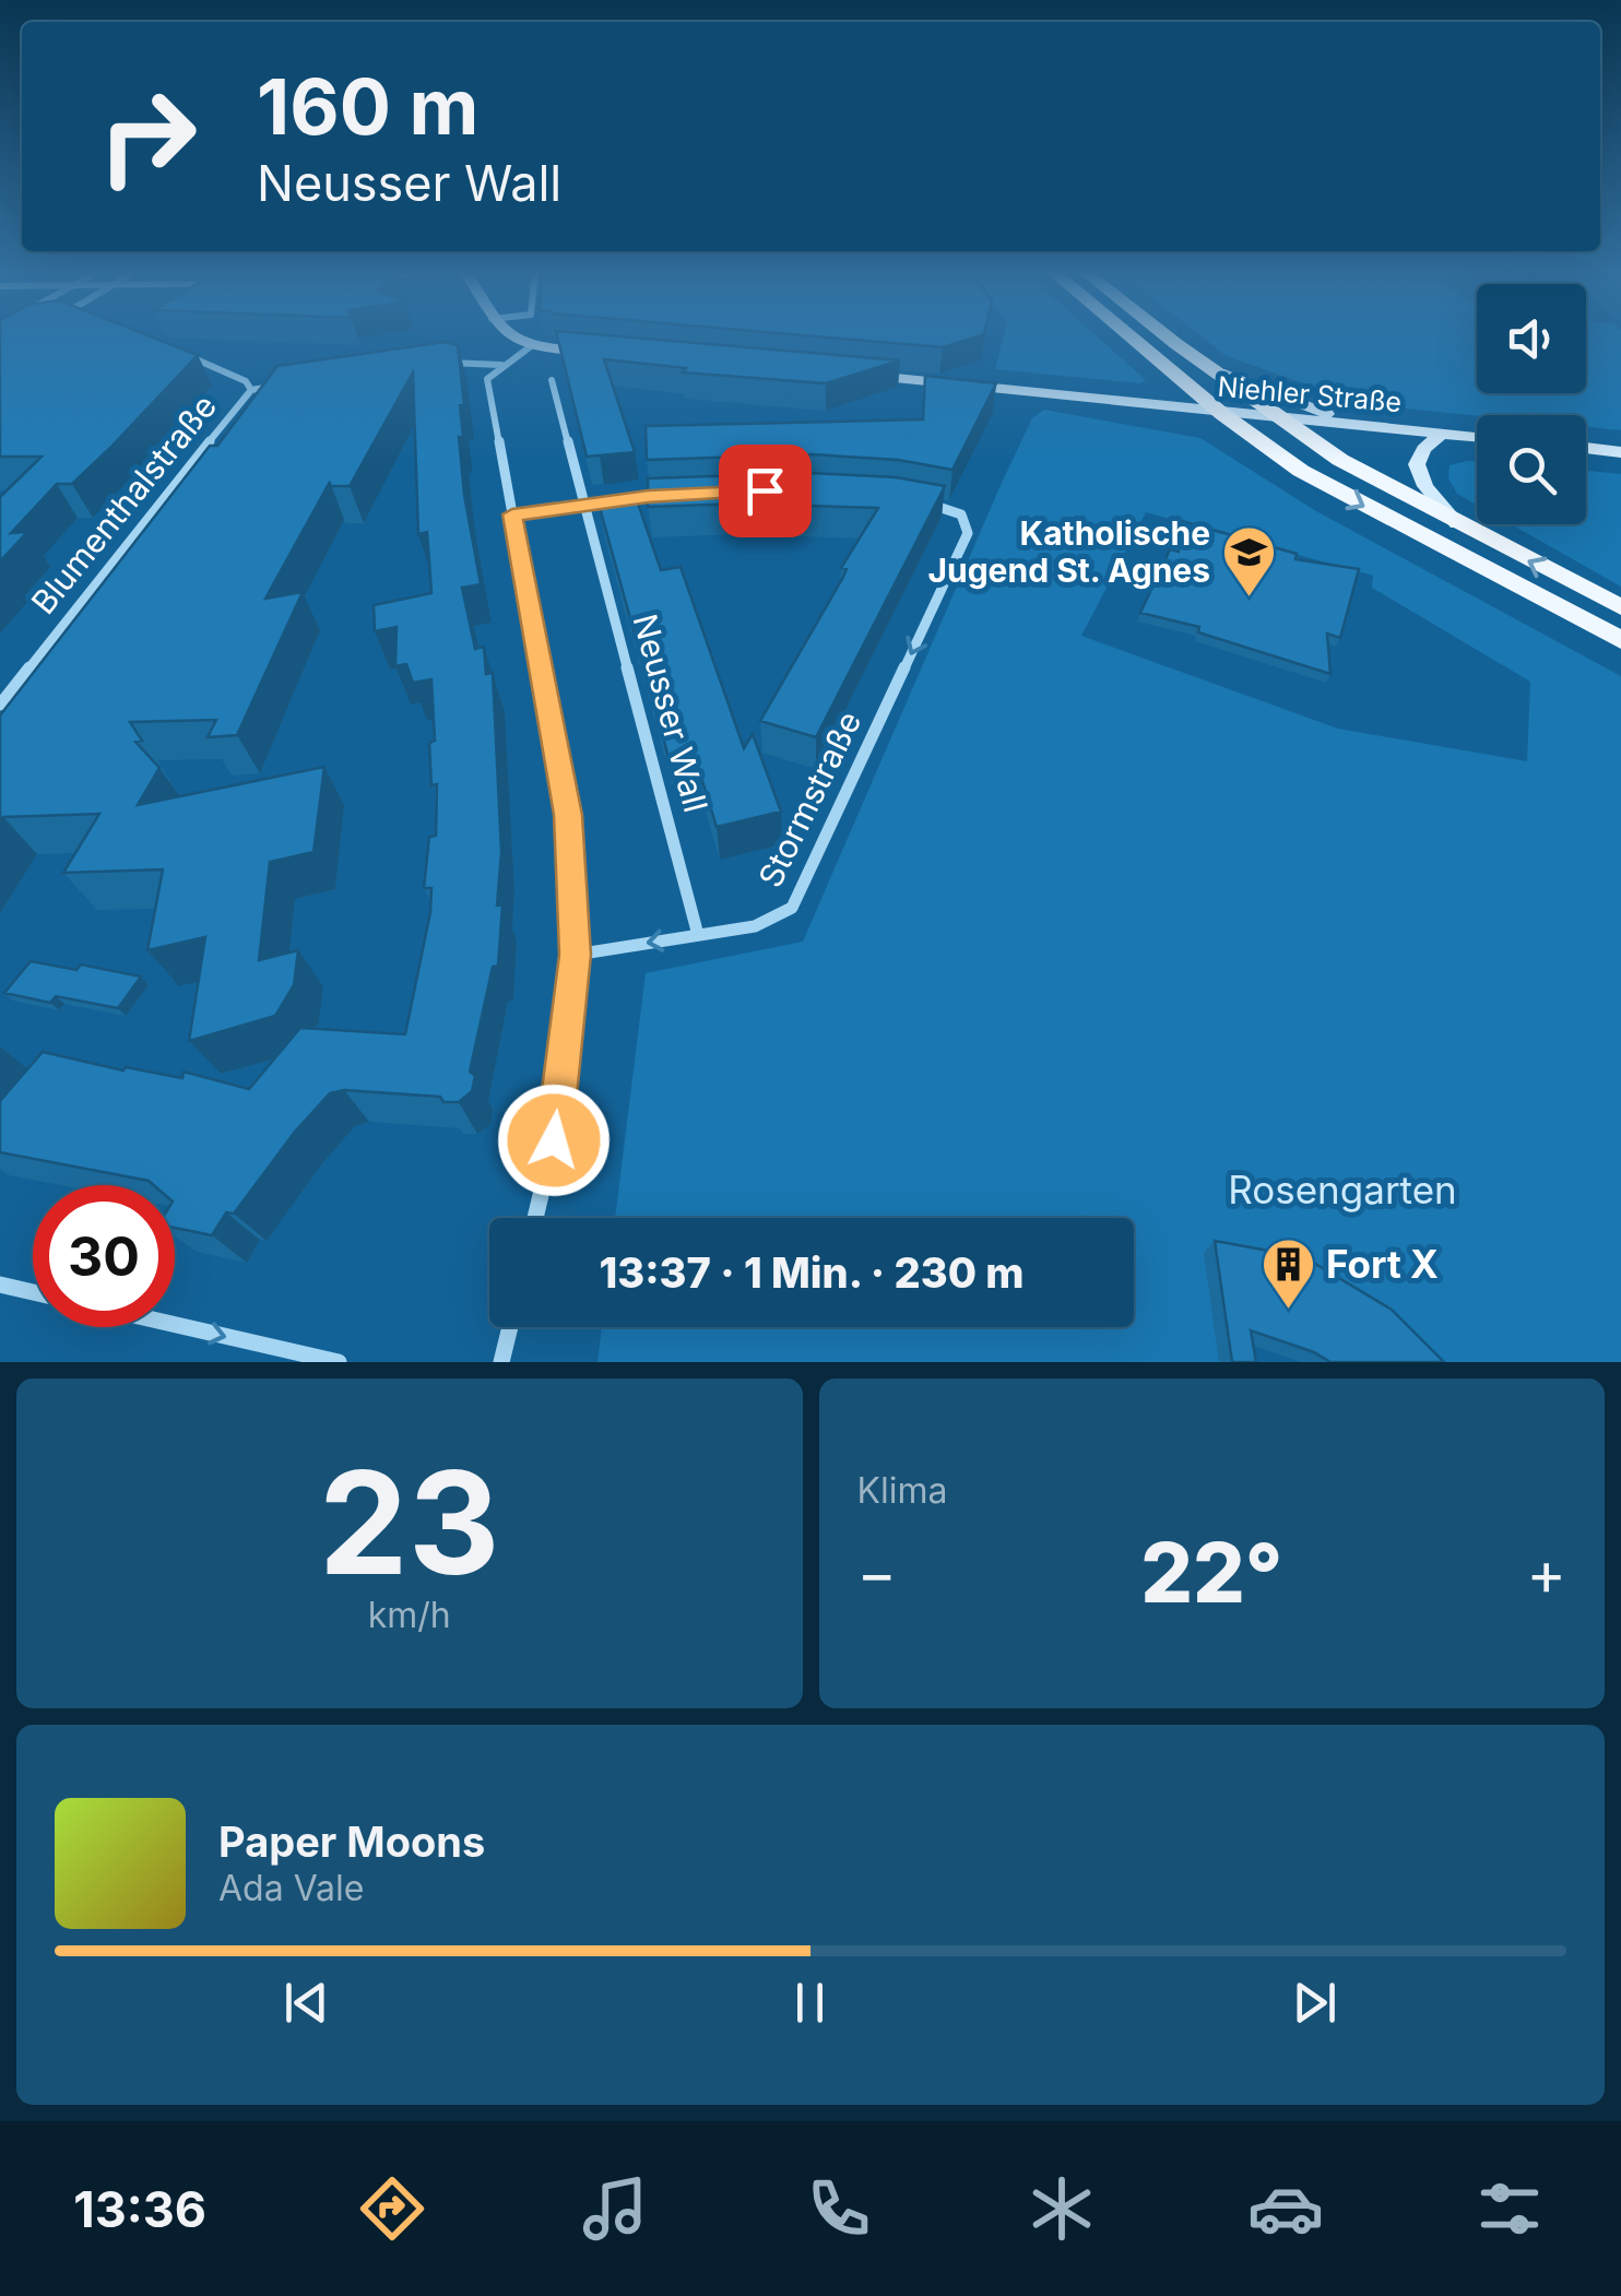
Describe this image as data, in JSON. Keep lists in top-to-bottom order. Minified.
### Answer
{"streets":{"street":["Niehler Straße","Blumenthalstraße","Neusser Wall","Stormstraße"]},"crossings":[["Neusser Wall","Stormstraße"]],"one_way":["Stormstraße"],"parks":["Rosengarten"],"places":{"school or university":["Katholische Jugend St. Agnes"],"building":["Fort X"]},"page":{"turn":["160 m","Neusser Wall"],"limit":"30","trip":"13:37 · 1 Min. · 230 m","tile":[["23","km/h"],"Klima"],"heat":["−","22°","+"],"song":["Paper Moons","Ada Vale"],"tabs":"13:36"}}
